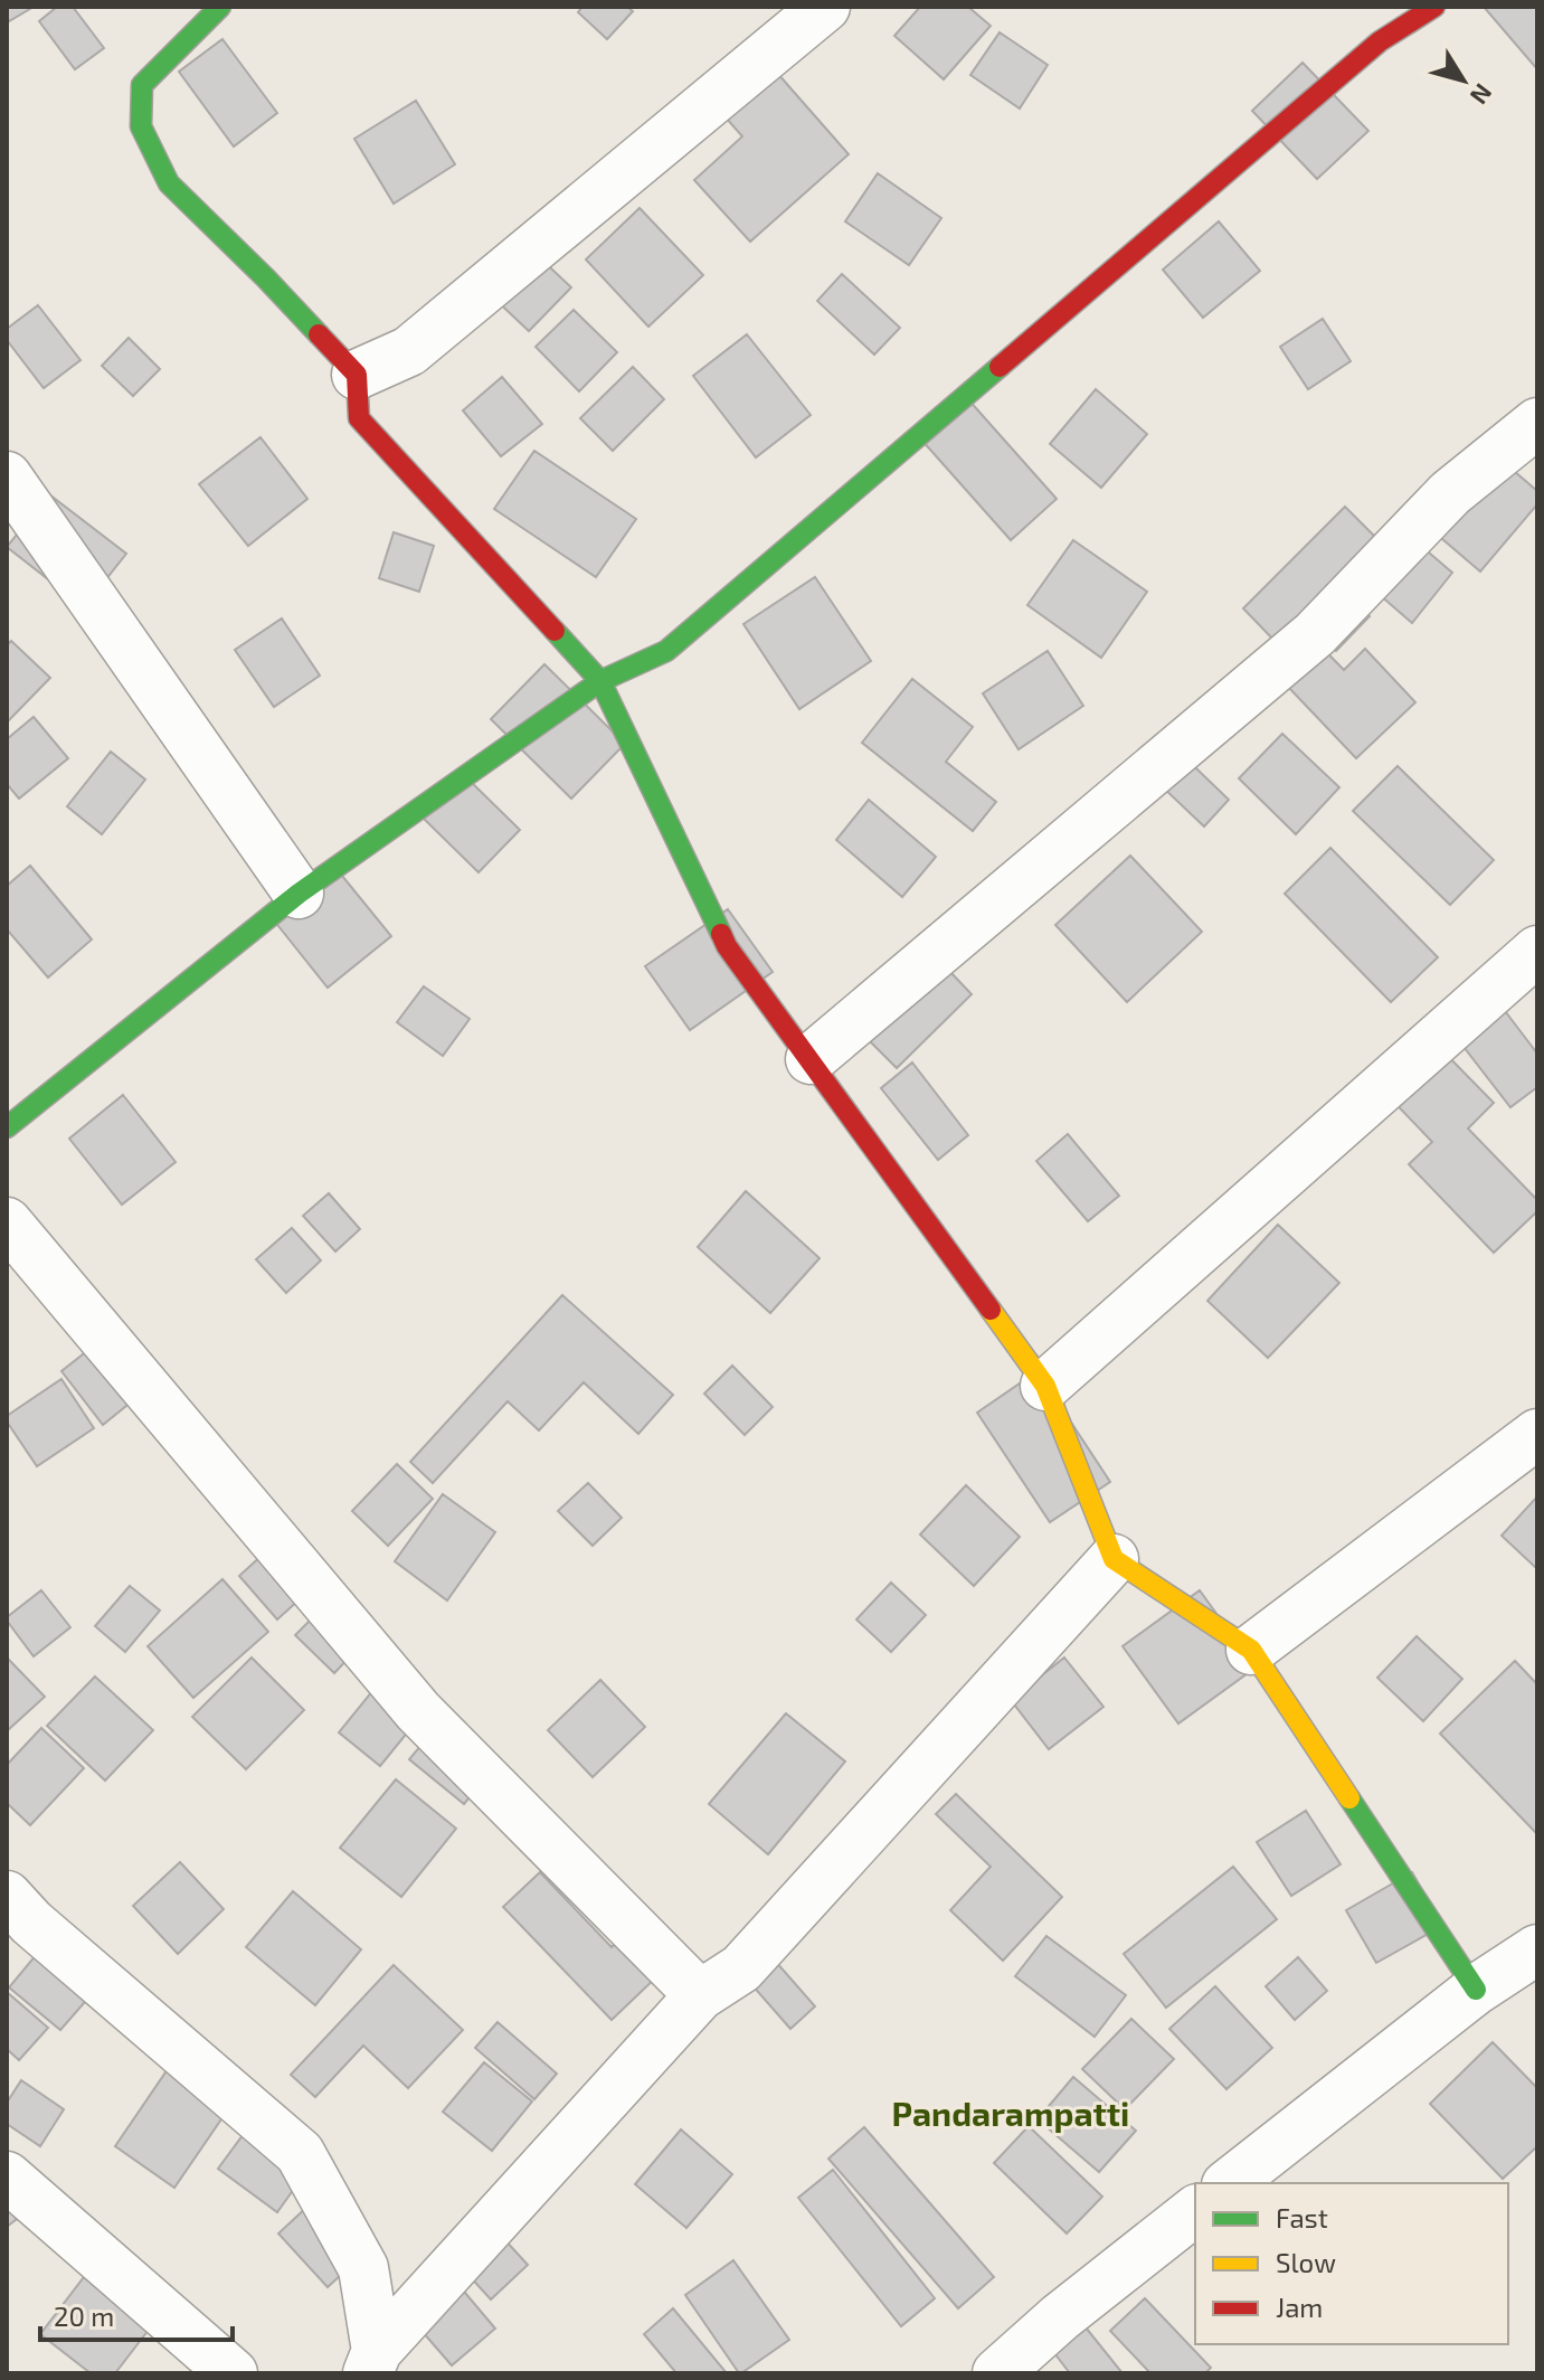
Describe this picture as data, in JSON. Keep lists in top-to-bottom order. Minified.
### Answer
{"districts":["Pandarampatti"],"legend":["Fast","Slow","Jam"],"scale_bar":"20 m","north":"bottom right"}
